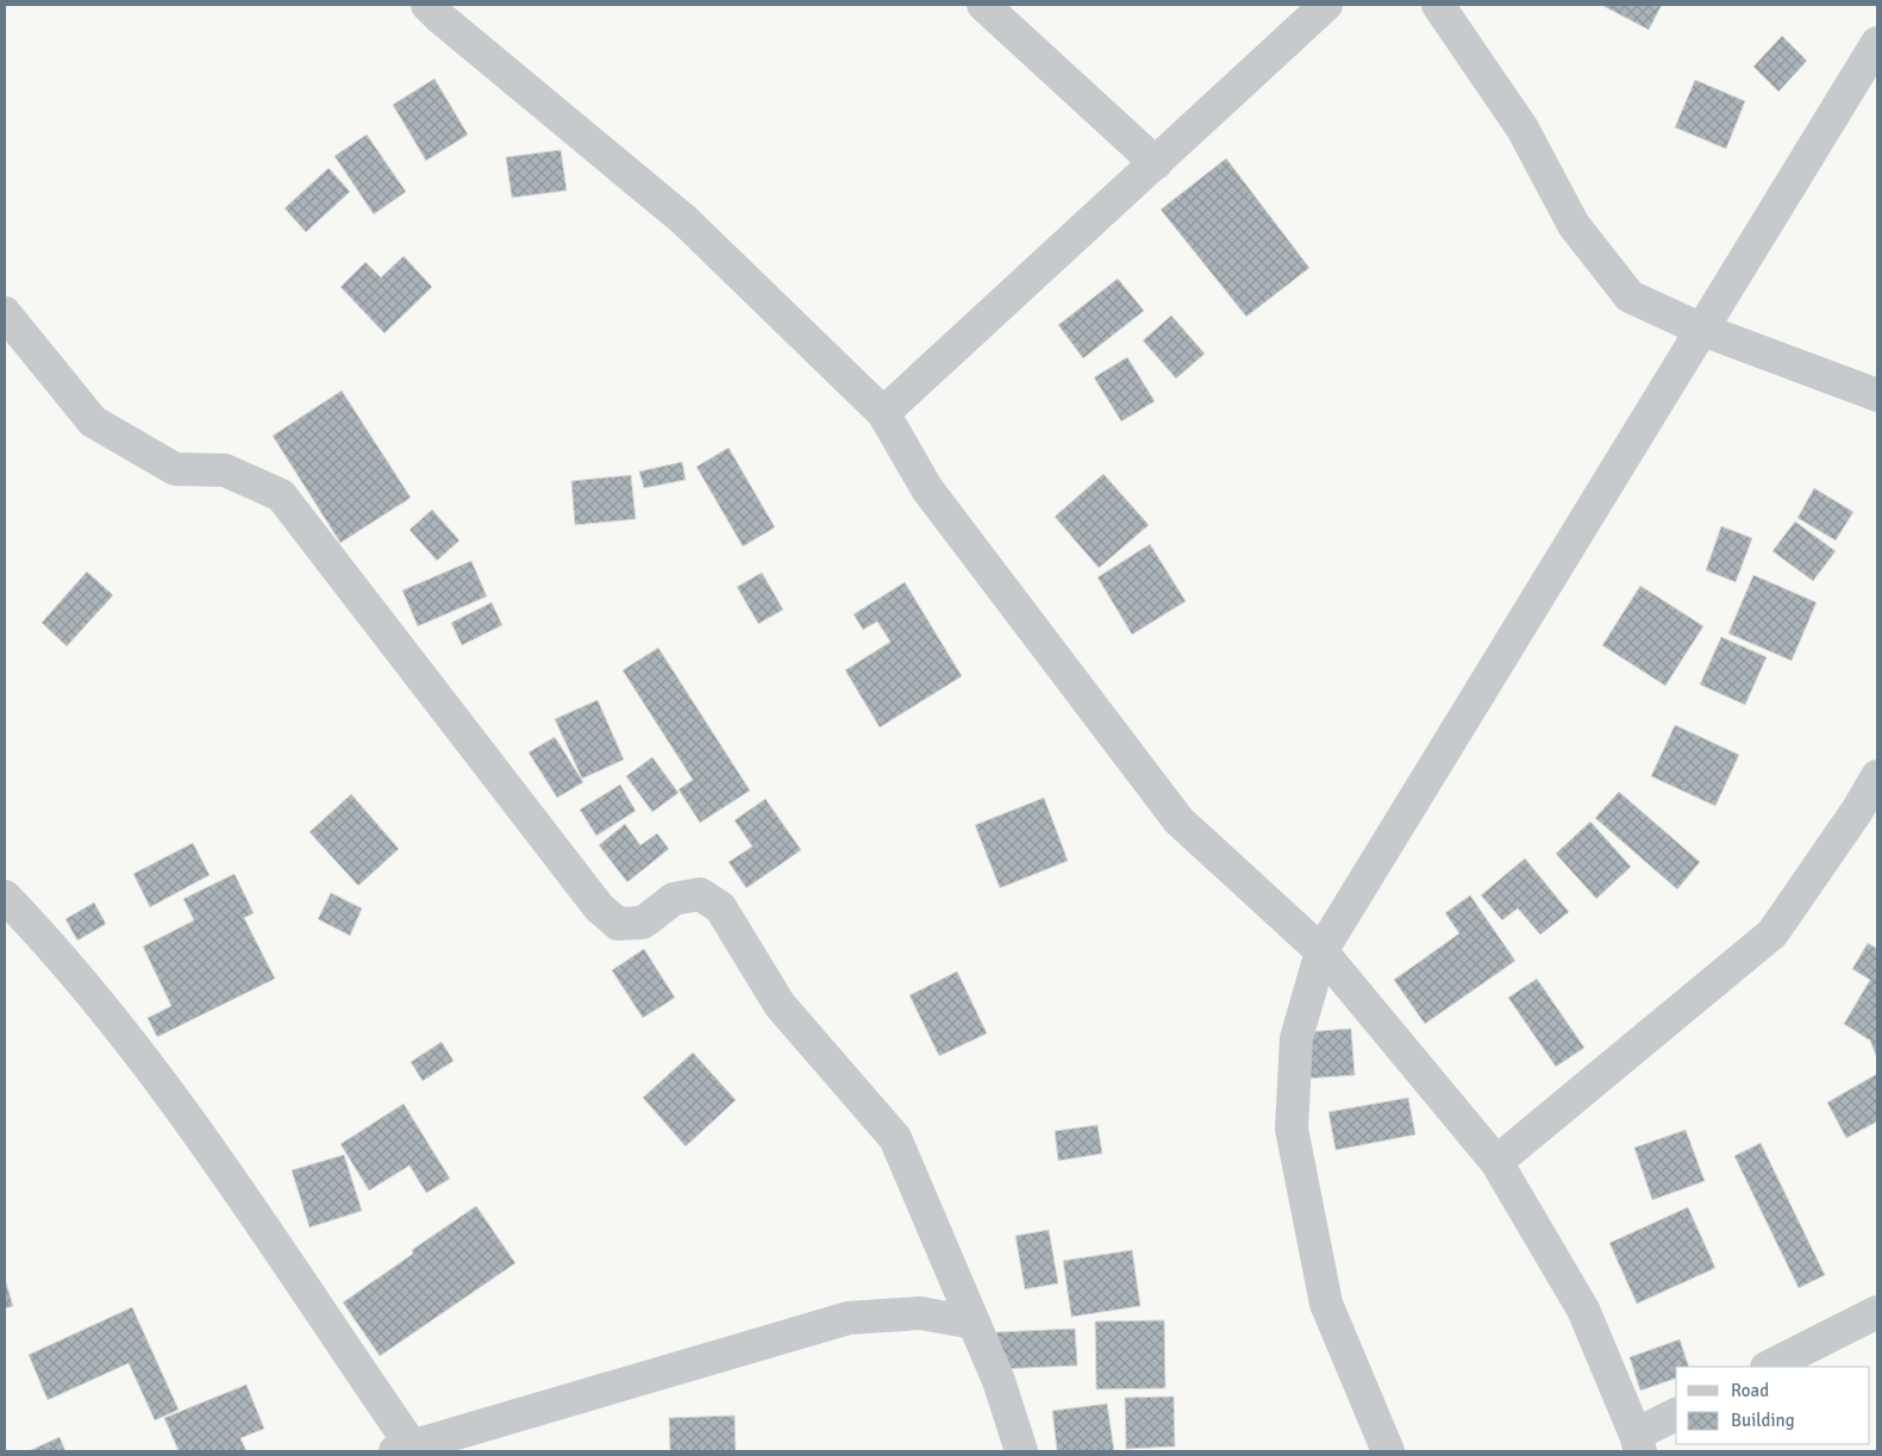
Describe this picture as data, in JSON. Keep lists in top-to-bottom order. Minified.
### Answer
{"legend":["Road","Building"]}
